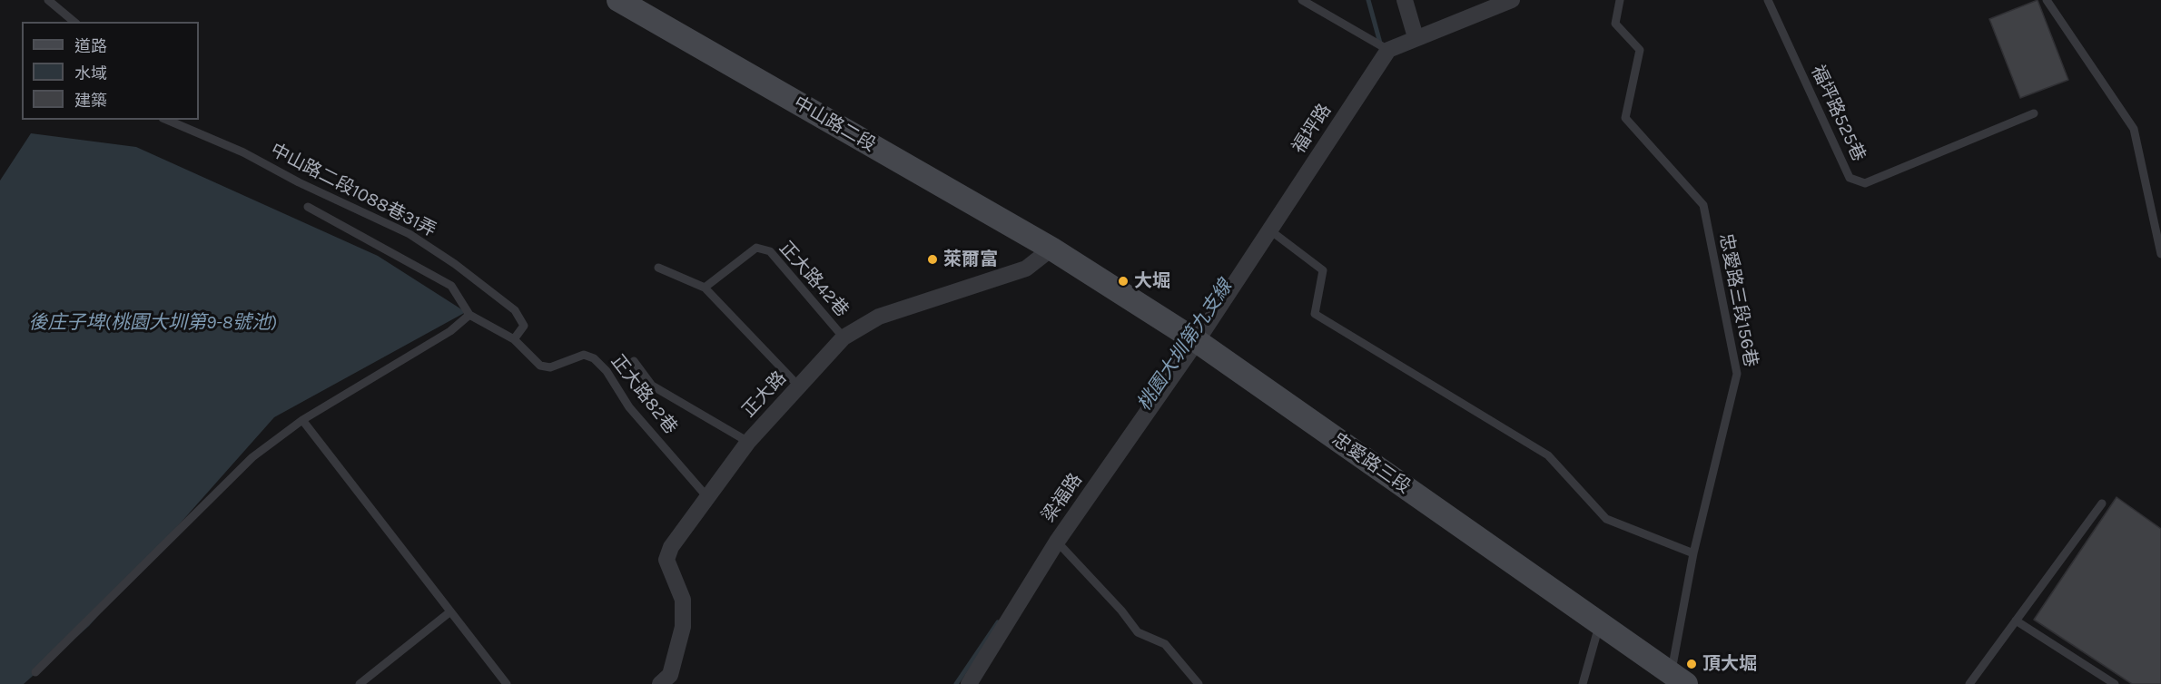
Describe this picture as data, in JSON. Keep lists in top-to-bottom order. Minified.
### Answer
{"streets":{"main road":["中山路二段","忠愛路三段"],"street":["福坪路","正大路","梁福路"],"lane":["福坪路525巷","中山路二段1088巷31弄","正大路42巷","忠愛路三段156巷","正大路82巷"]},"crossings":[["中山路二段","正大路"],["中山路二段","忠愛路三段"],["福坪路","忠愛路三段"],["福坪路","梁福路"],["中山路二段1088巷31弄","正大路82巷"],["正大路42巷","正大路"],["忠愛路三段156巷","忠愛路三段"],["正大路82巷","正大路"],["正大路","忠愛路三段"],["忠愛路三段","梁福路"]],"water":["後庄子埤(桃園大圳第9-8號池)","桃園大圳第九支線"],"places":["萊爾富","大堀","頂大堀"],"legend":["道路","水域","建築"]}
